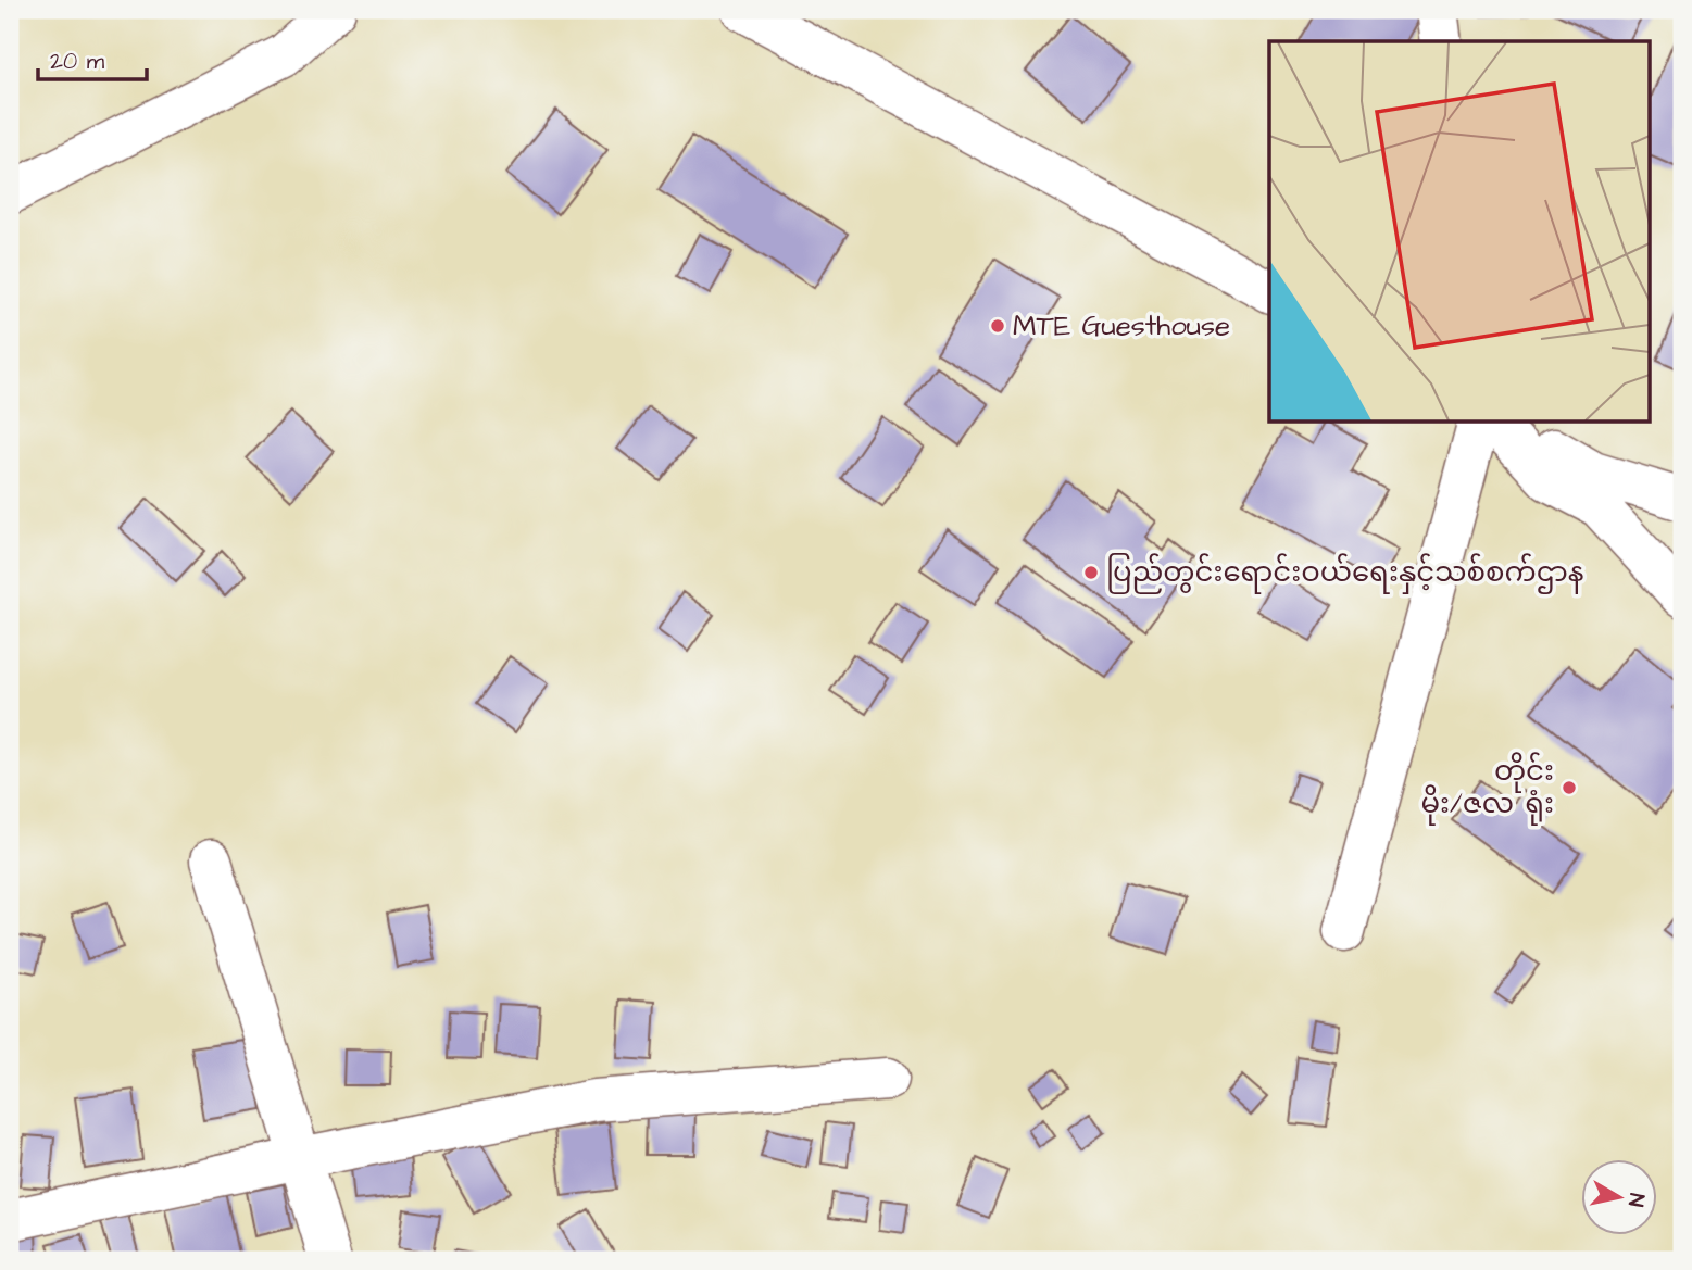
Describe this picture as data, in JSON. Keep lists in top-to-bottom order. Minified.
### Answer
{"places":["MTE Guesthouse","ပြည်တွင်းရောင်းဝယ်ရေးနှင့်သစ်စက်ဌာန","တိုင်း မိုး/ဇလ ရုံး"],"scale_bar":"20 m","north":"right"}
